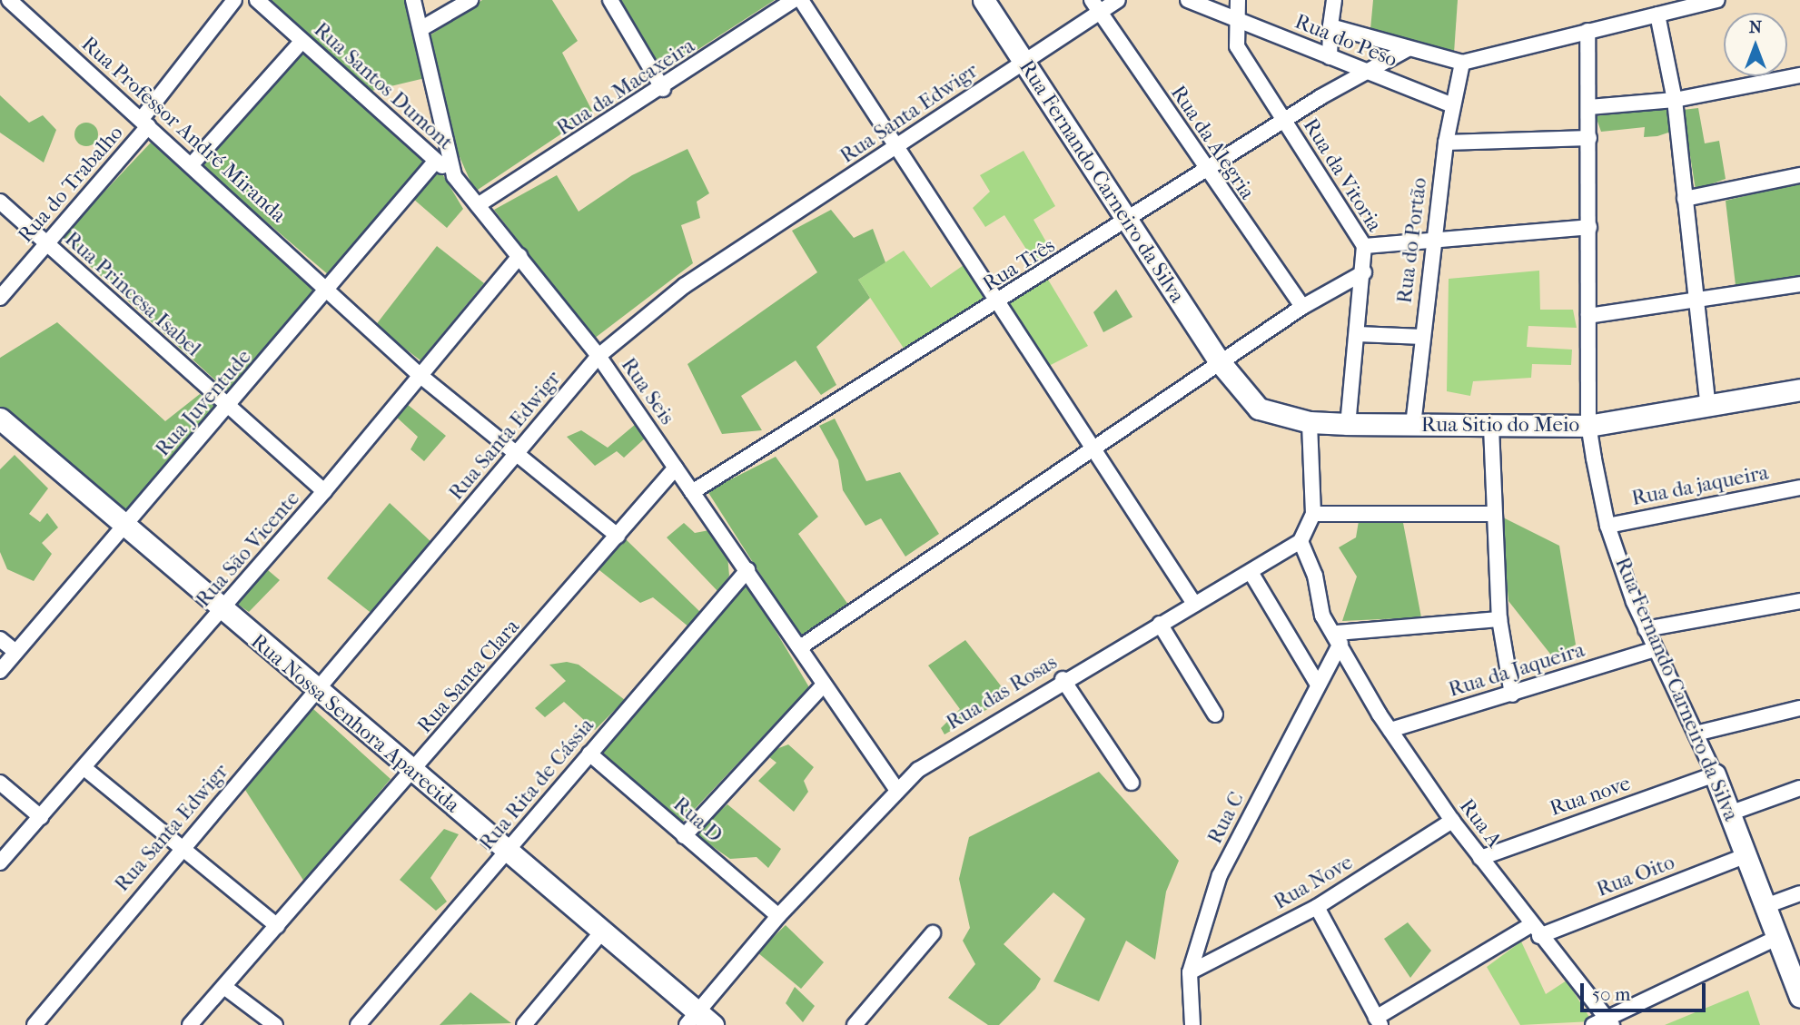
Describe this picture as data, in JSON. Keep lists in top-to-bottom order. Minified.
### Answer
{"streets":{"street":["Rua do Peso","Rua Santos Dumont","Rua da Macaxeira","Rua Santa Edwigr","Rua Professor André Miranda","Rua da Alegria","Rua da Vitoria","Rua Fernando Carneiro da Silva","Rua do Trabalho","Rua do Portão","Rua Três","Rua Princesa Isabel","Rua Seis","Rua Juventude","Rua Sitio do Meio","Rua da jaqueira","Rua São Vicente","Rua da Jaqueira","Rua Santa Clara","Rua das Rosas","Rua Nossa Senhora Aparecida","Rua Rita de Cássia","Rua nove","Rua C","Rua D","Rua A","Rua Oito","Rua Nove"]},"crossings":[["Rua do Peso","Rua da Vitoria"],["Rua do Peso","Rua do Portão"],["Rua do Peso","Rua Três"],["Rua Santos Dumont","Rua Seis"],["Rua Santos Dumont","Rua Juventude"],["Rua da Macaxeira","Rua Seis"],["Rua Santa Edwigr","Rua da Alegria"],["Rua Santa Edwigr","Rua Fernando Carneiro da Silva"],["Rua Santa Edwigr","Rua Seis"],["Rua Santa Edwigr","Rua Nossa Senhora Aparecida"],["Rua Professor André Miranda","Rua do Trabalho"],["Rua Professor André Miranda","Rua Juventude"],["Rua Professor André Miranda","Rua São Vicente"],["Rua da Alegria","Rua Três"],["Rua da Vitoria","Rua Três"],["Rua da Vitoria","Rua Sitio do Meio"],["Rua Fernando Carneiro da Silva","Rua Três"],["Rua Fernando Carneiro da Silva","Rua Sitio do Meio"],["Rua Fernando Carneiro da Silva","Rua da jaqueira"],["Rua Fernando Carneiro da Silva","Rua da Jaqueira"],["Rua Fernando Carneiro da Silva","Rua nove"],["Rua Fernando Carneiro da Silva","Rua Oito"],["Rua do Trabalho","Rua Princesa Isabel"],["Rua do Portão","Rua Sitio do Meio"],["Rua Três","Rua Seis"],["Rua Princesa Isabel","Rua Juventude"],["Rua Princesa Isabel","Rua São Vicente"],["Rua Seis","Rua São Vicente"],["Rua Seis","Rua Santa Clara"],["Rua Seis","Rua das Rosas"],["Rua Seis","Rua Rita de Cássia"],["Rua Juventude","Rua Nossa Senhora Aparecida"],["Rua São Vicente","Rua Nossa Senhora Aparecida"],["Rua da Jaqueira","Rua A"],["Rua Santa Clara","Rua Nossa Senhora Aparecida"],["Rua das Rosas","Rua Nossa Senhora Aparecida"],["Rua das Rosas","Rua D"],["Rua das Rosas","Rua A"],["Rua Nossa Senhora Aparecida","Rua Rita de Cássia"],["Rua Rita de Cássia","Rua D"],["Rua nove","Rua A"],["Rua C","Rua A"],["Rua C","Rua Nove"],["Rua A","Rua Oito"],["Rua A","Rua Nove"]],"scale_bar":"50 m","north":"top"}
